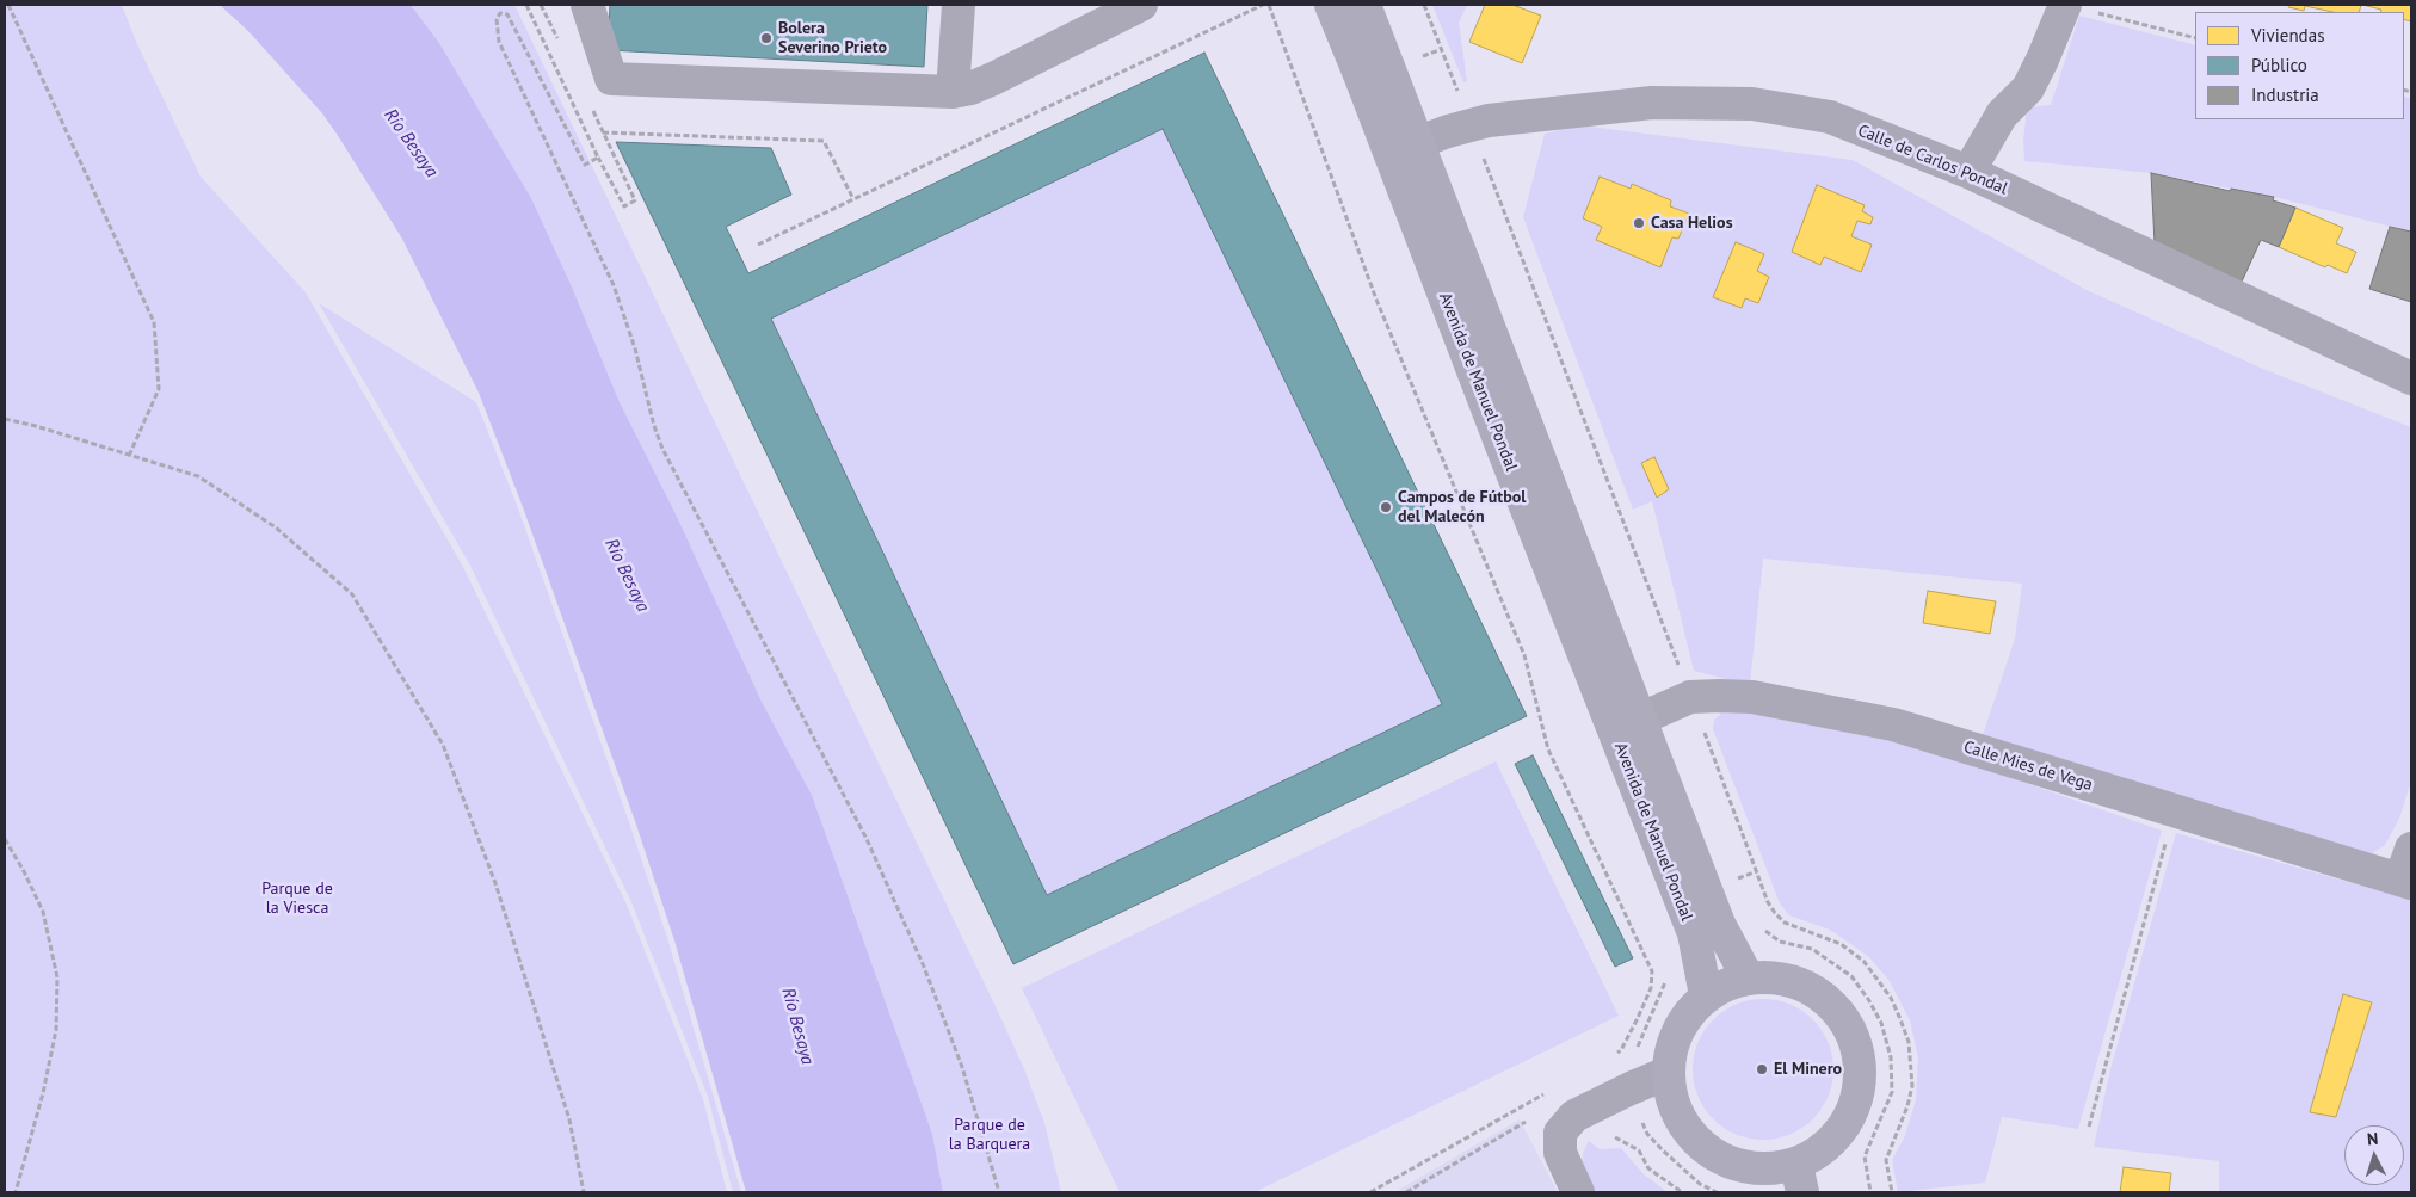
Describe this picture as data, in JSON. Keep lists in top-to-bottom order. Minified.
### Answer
{"streets":{"main road":["Avenida de Manuel Pondal"],"street":["Calle de Carlos Pondal","Calle Mies de Vega"]},"crossings":[["Calle de Carlos Pondal","Avenida de Manuel Pondal"],["Avenida de Manuel Pondal","Calle Mies de Vega"]],"water":["Río Besaya"],"parks":["Parque de la Viesca","Parque de la Barquera"],"places":["Bolera Severino Prieto","Casa Helios","Campos de Fútbol del Malecón","El Minero"],"legend":["Viviendas","Público","Industria"],"north":"top"}
